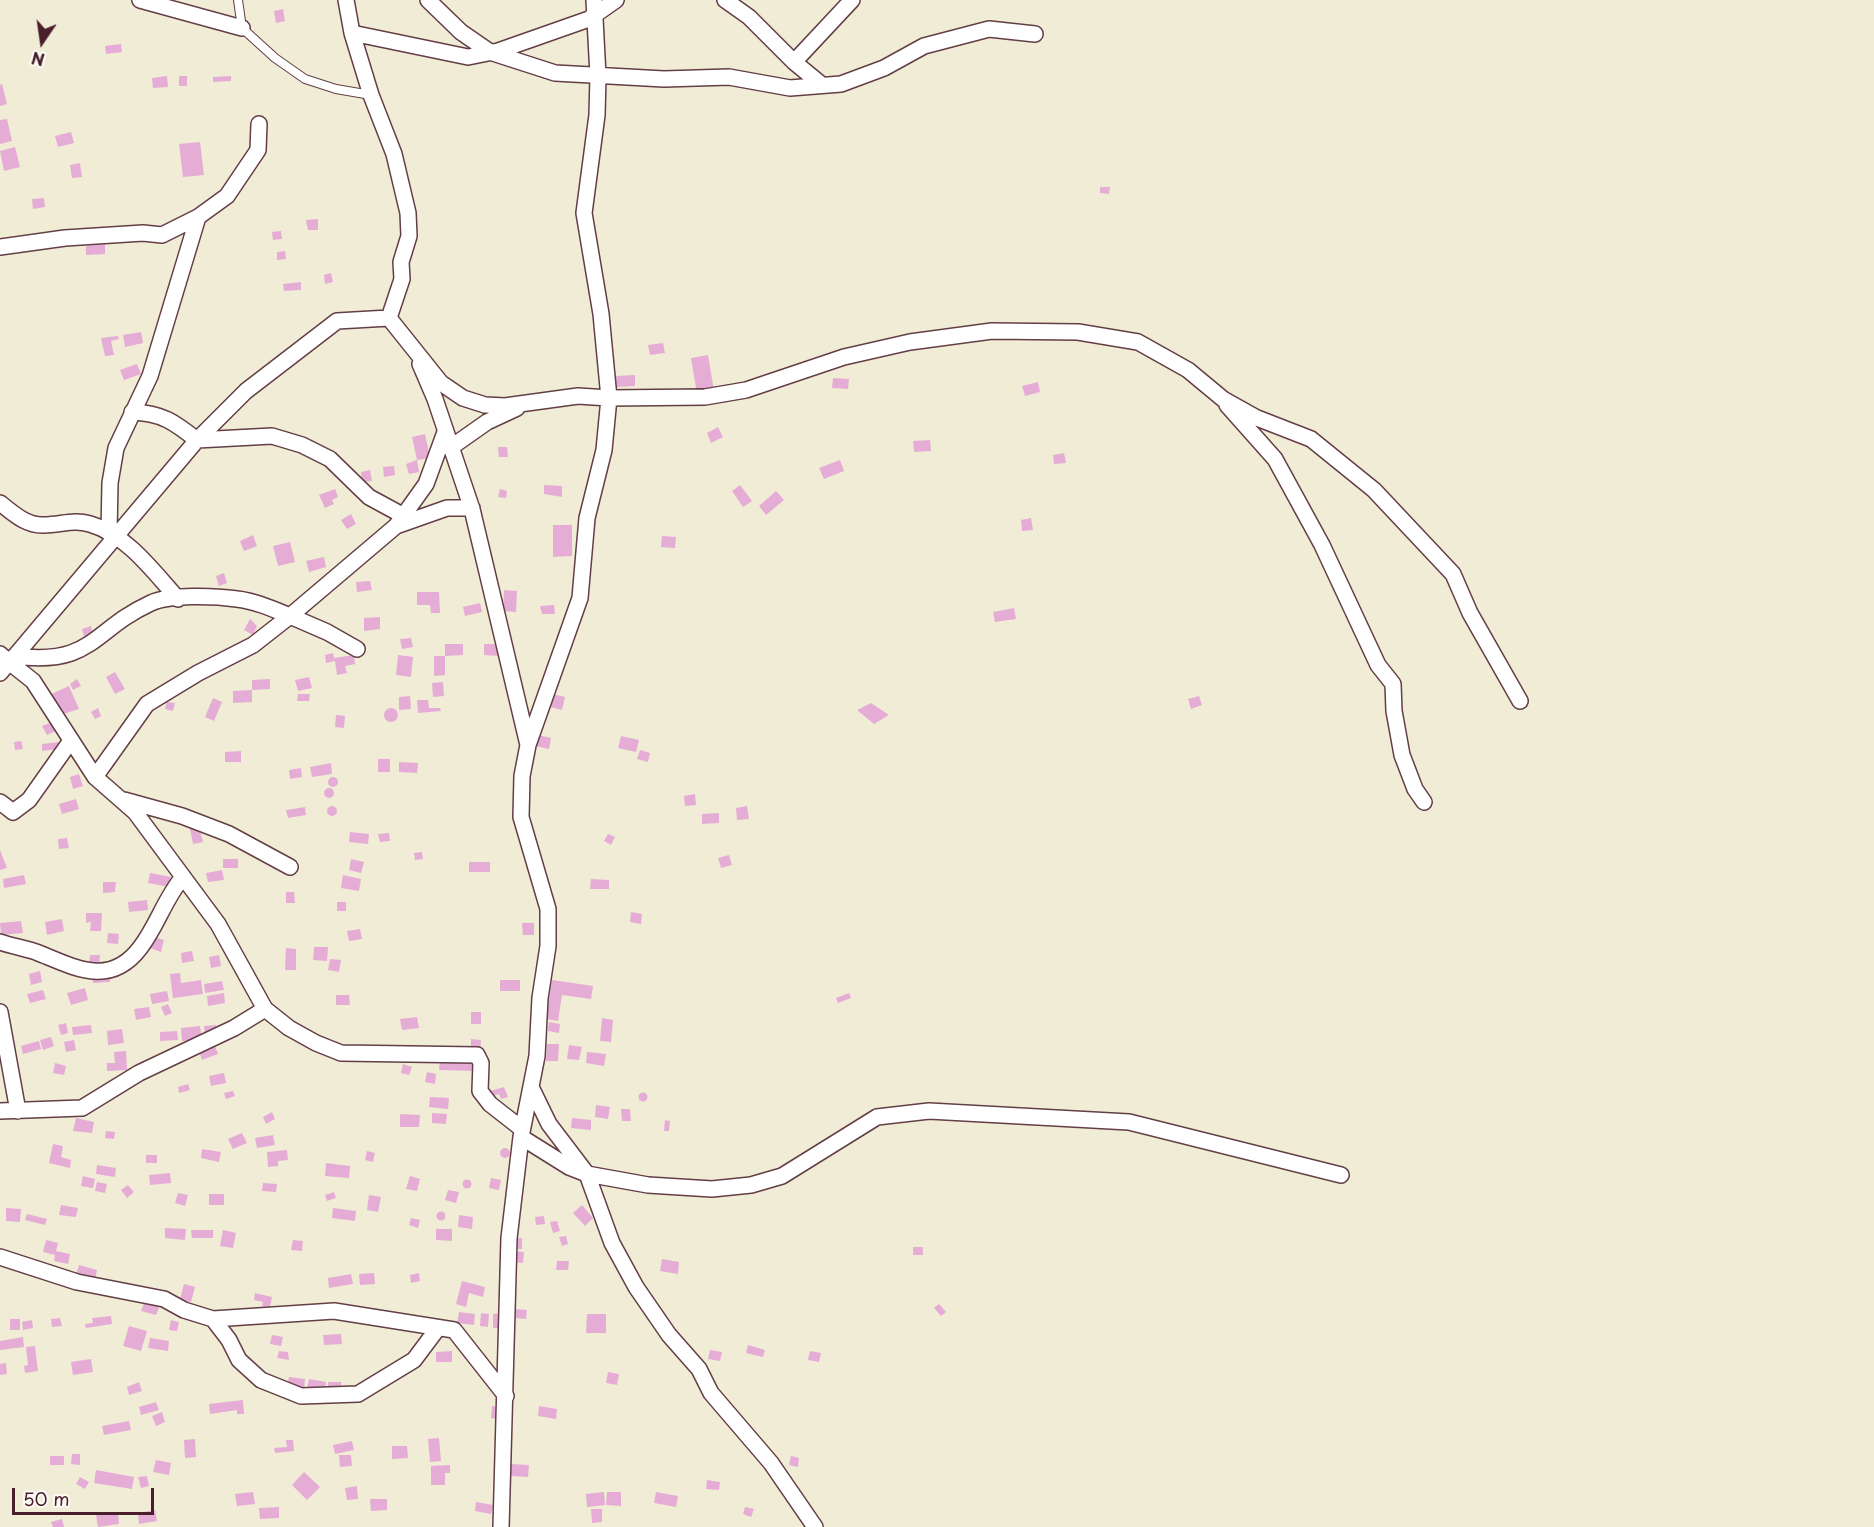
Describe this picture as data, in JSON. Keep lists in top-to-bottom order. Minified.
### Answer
{"scale_bar":"50 m","north":"bottom"}
